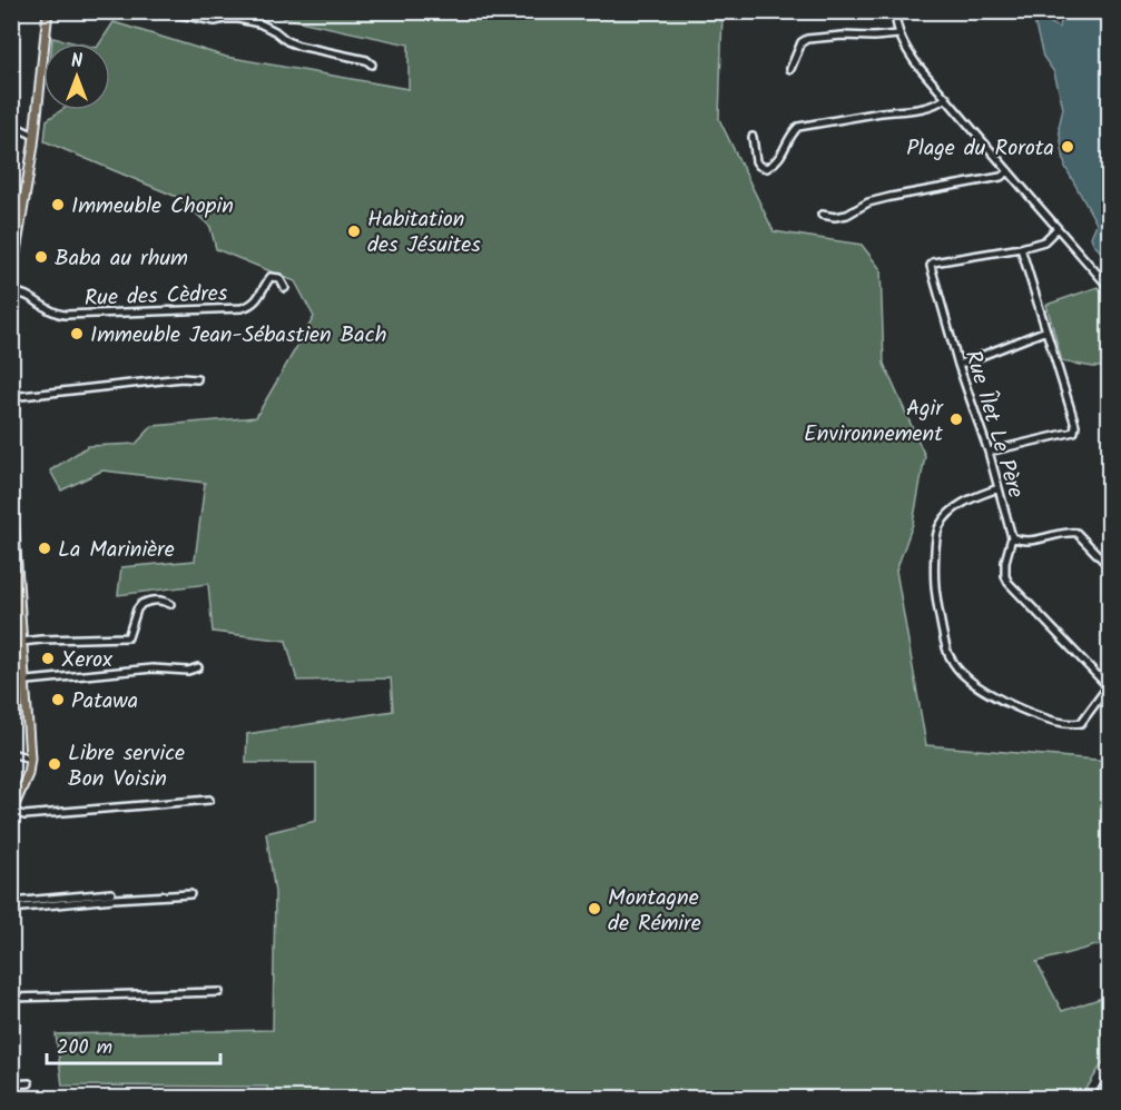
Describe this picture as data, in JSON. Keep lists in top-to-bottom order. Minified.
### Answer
{"streets":{"street":["Rue des Cèdres","Rue Îlet Le Père"]},"places":["Plage du Rorota","Immeuble Chopin","Habitation des Jésuites","Baba au rhum","Immeuble Jean-Sébastien Bach","Agir Environnement","La Marinière","Xerox","Patawa","Libre service Bon Voisin","Montagne de Rémire"],"scale_bar":"200 m","north":"top"}
